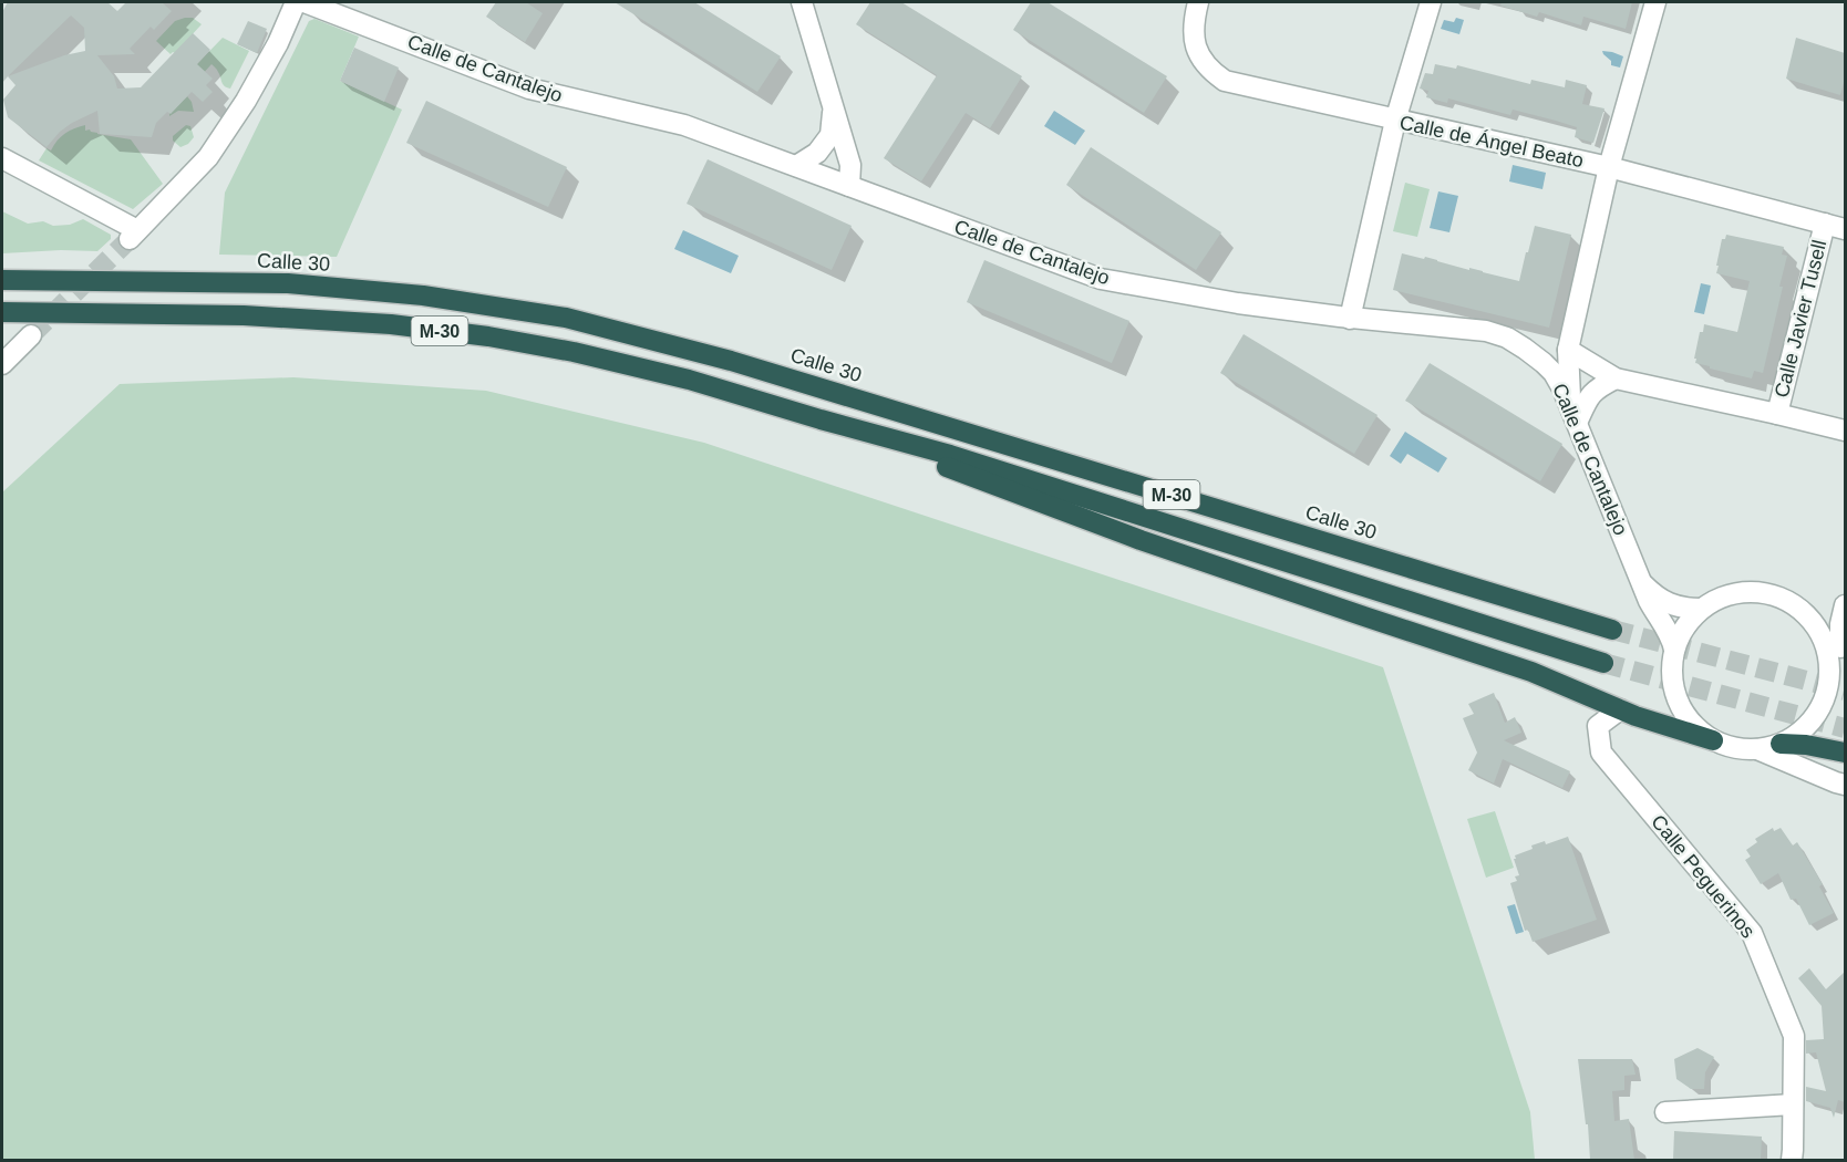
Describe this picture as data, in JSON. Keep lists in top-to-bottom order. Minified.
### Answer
{"streets":{"highway":["Calle 30","M-30"],"street":["Calle de Cantalejo","Calle de Ángel Beato","Calle Javier Tusell","Calle Peguerinos"]},"crossings":[["Calle de Ángel Beato","Calle Javier Tusell"]]}
